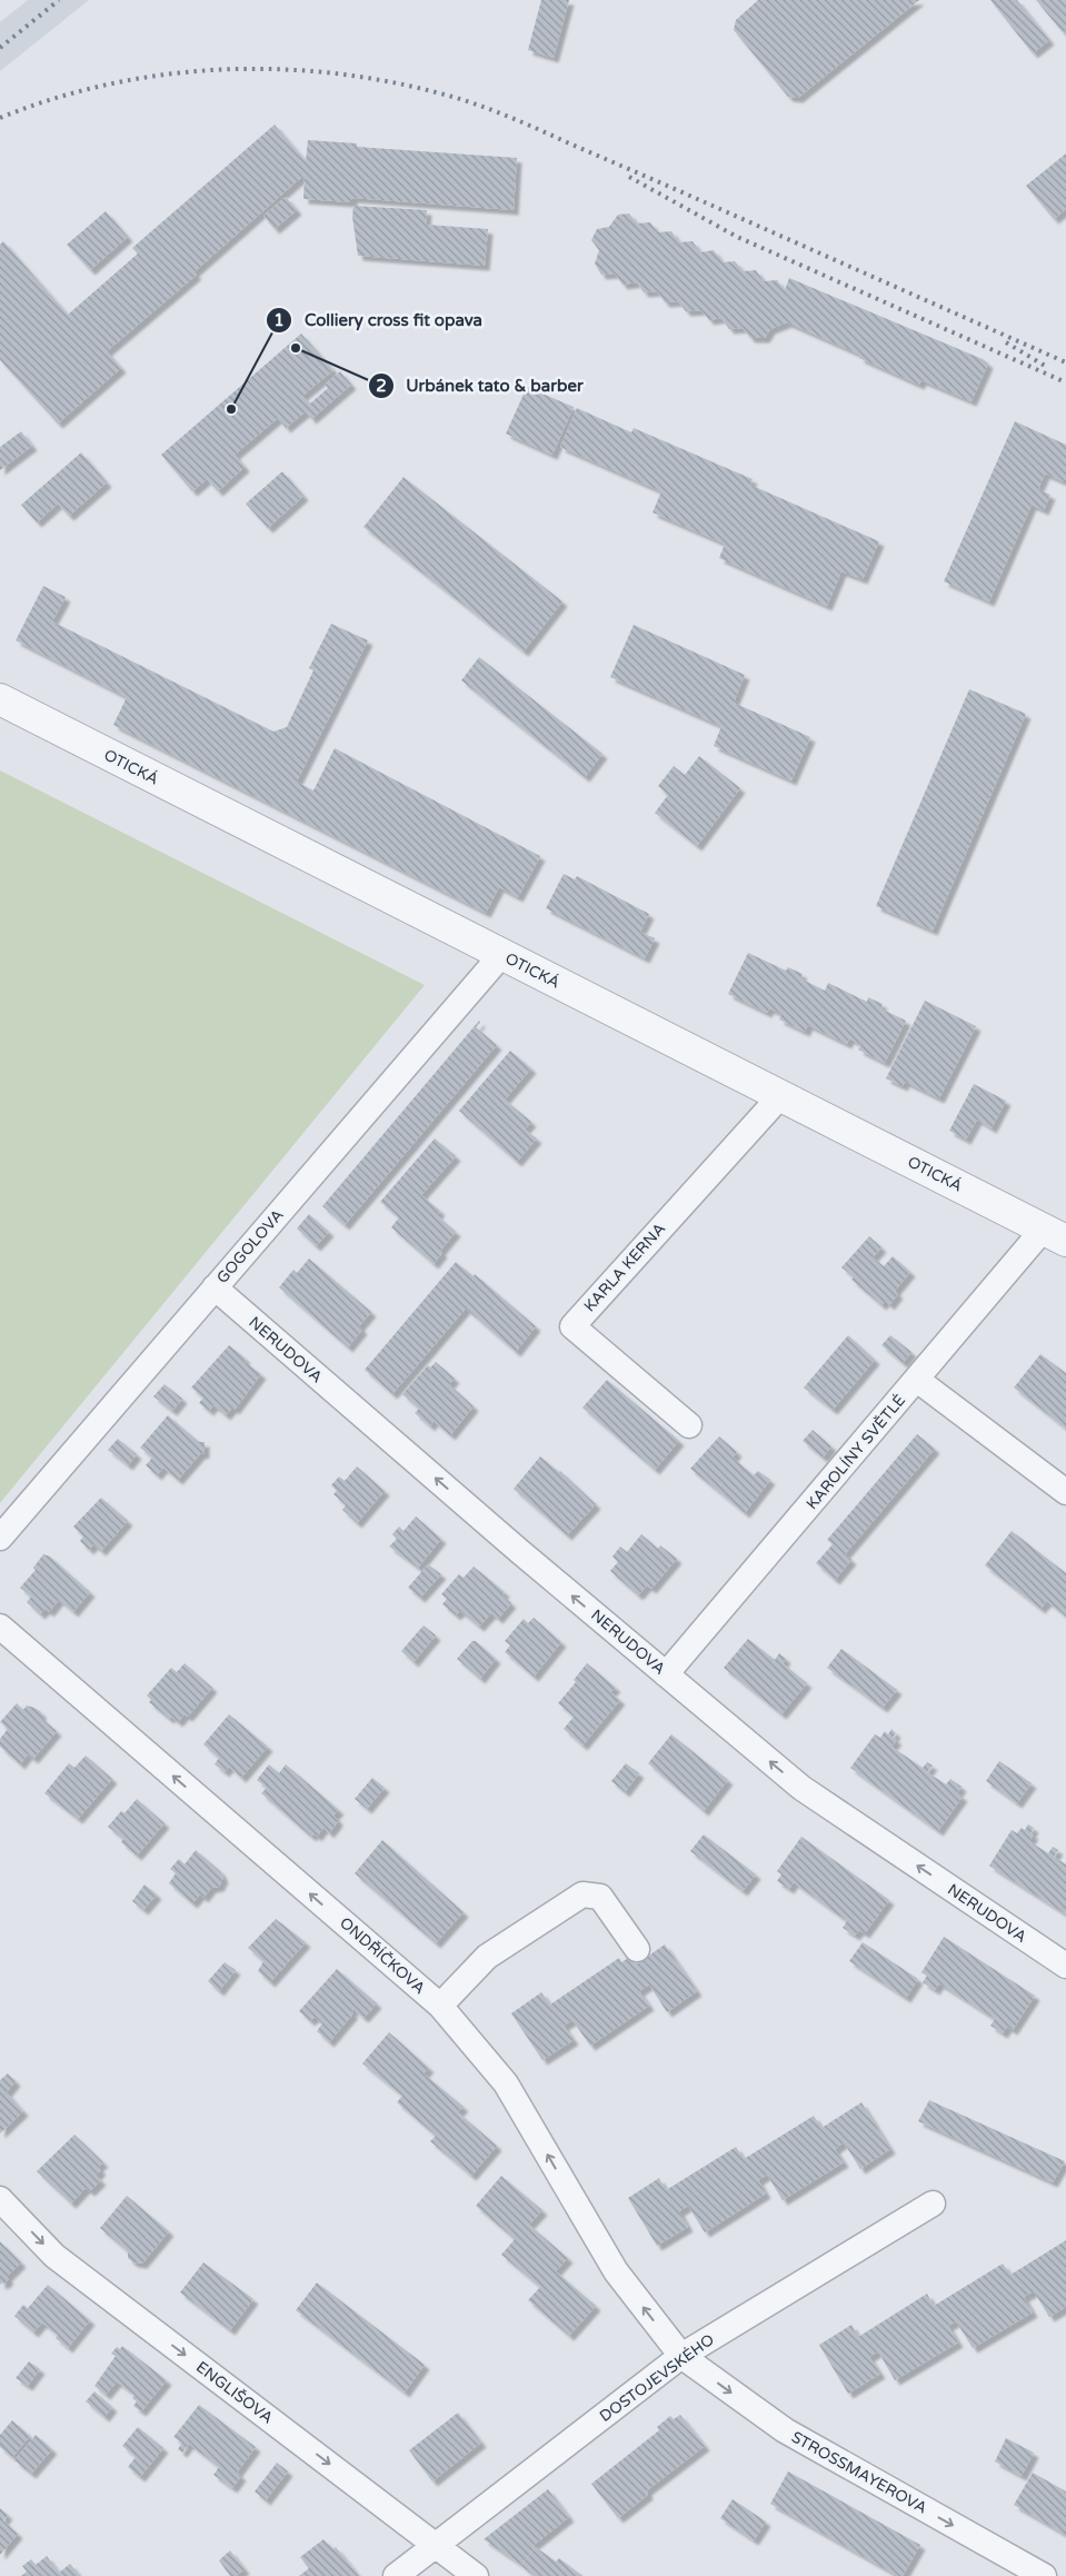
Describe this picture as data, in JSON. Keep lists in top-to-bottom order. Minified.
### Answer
{"streets":{"street":["OTICKÁ","GOGOLOVA","KARLA KERNA","NERUDOVA","KAROLÍNY SVĚTLÉ","ONDŘÍČKOVA","DOSTOJEVSKÉHO","ENGLIŠOVA","STROSSMAYEROVA"]},"crossings":[["OTICKÁ","GOGOLOVA"],["OTICKÁ","KARLA KERNA"],["OTICKÁ","KAROLÍNY SVĚTLÉ"],["GOGOLOVA","NERUDOVA"],["NERUDOVA","KAROLÍNY SVĚTLÉ"],["ONDŘÍČKOVA","DOSTOJEVSKÉHO"],["ONDŘÍČKOVA","STROSSMAYEROVA"],["DOSTOJEVSKÉHO","ENGLIŠOVA"],["DOSTOJEVSKÉHO","STROSSMAYEROVA"]],"one_way":["NERUDOVA","ONDŘÍČKOVA","ENGLIŠOVA","STROSSMAYEROVA"],"places":["Urbánek tato & barber","Colliery cross fit opava"]}
